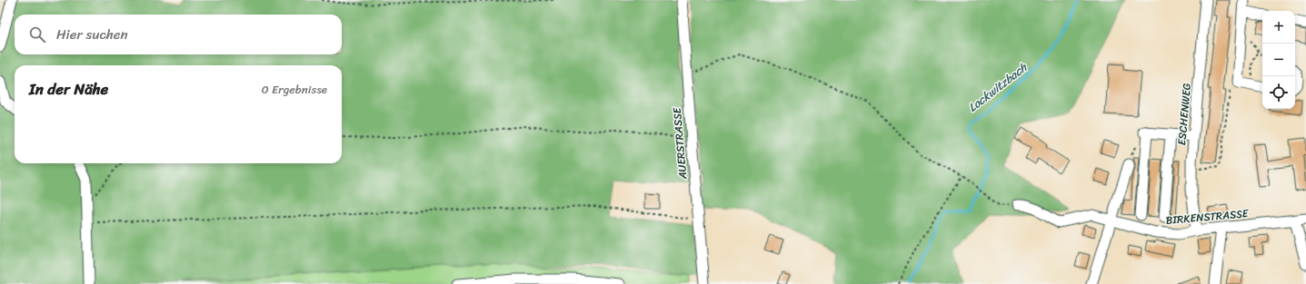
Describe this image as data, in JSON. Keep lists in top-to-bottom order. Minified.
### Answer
{"streets":{"street":["ESCHENWEG","AUERSTRASSE","BIRKENSTRASSE"]},"crossings":[["ESCHENWEG","BIRKENSTRASSE"]],"water":["Lockwitzbach"],"page":{"map_buttons":["+","−"],"search":"Hier suchen","heading":["In der Nähe","0 Ergebnisse"]}}
